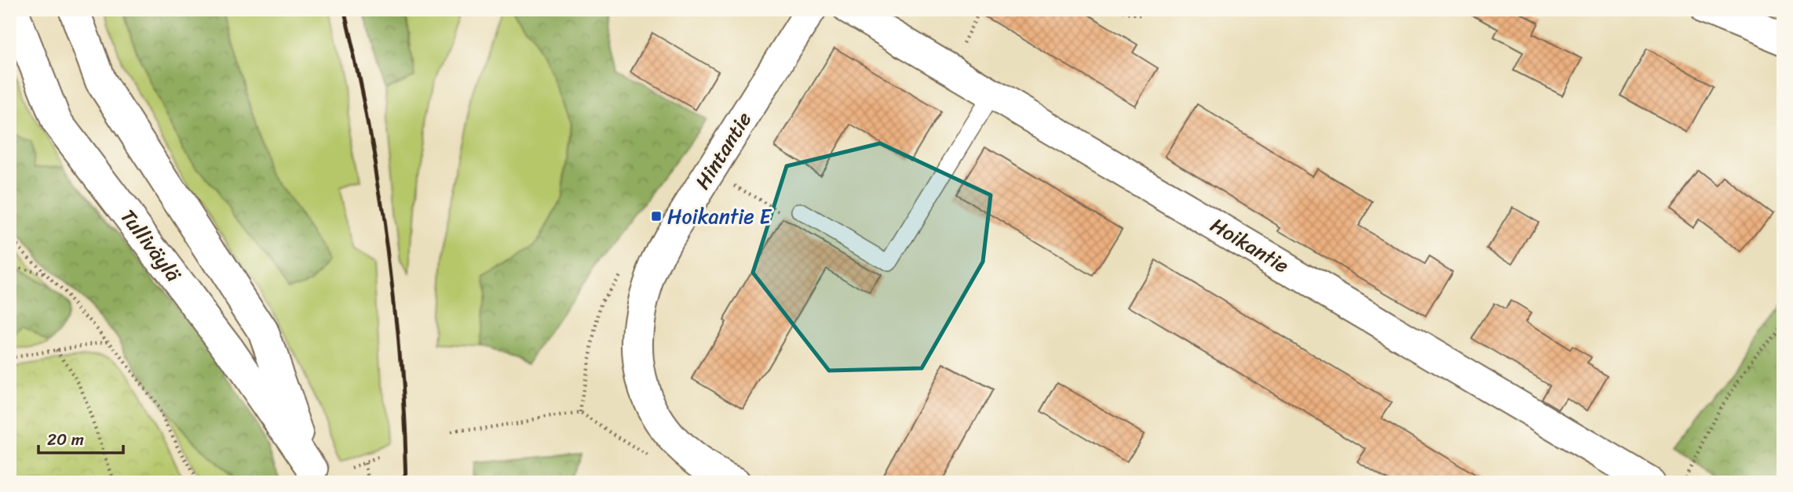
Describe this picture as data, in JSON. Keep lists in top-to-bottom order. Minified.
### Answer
{"streets":{"street":["Hintantie","Tulliväylä","Hoikantie"]},"places":{"transit":["Hoikantie E"]},"scale_bar":"20 m"}
